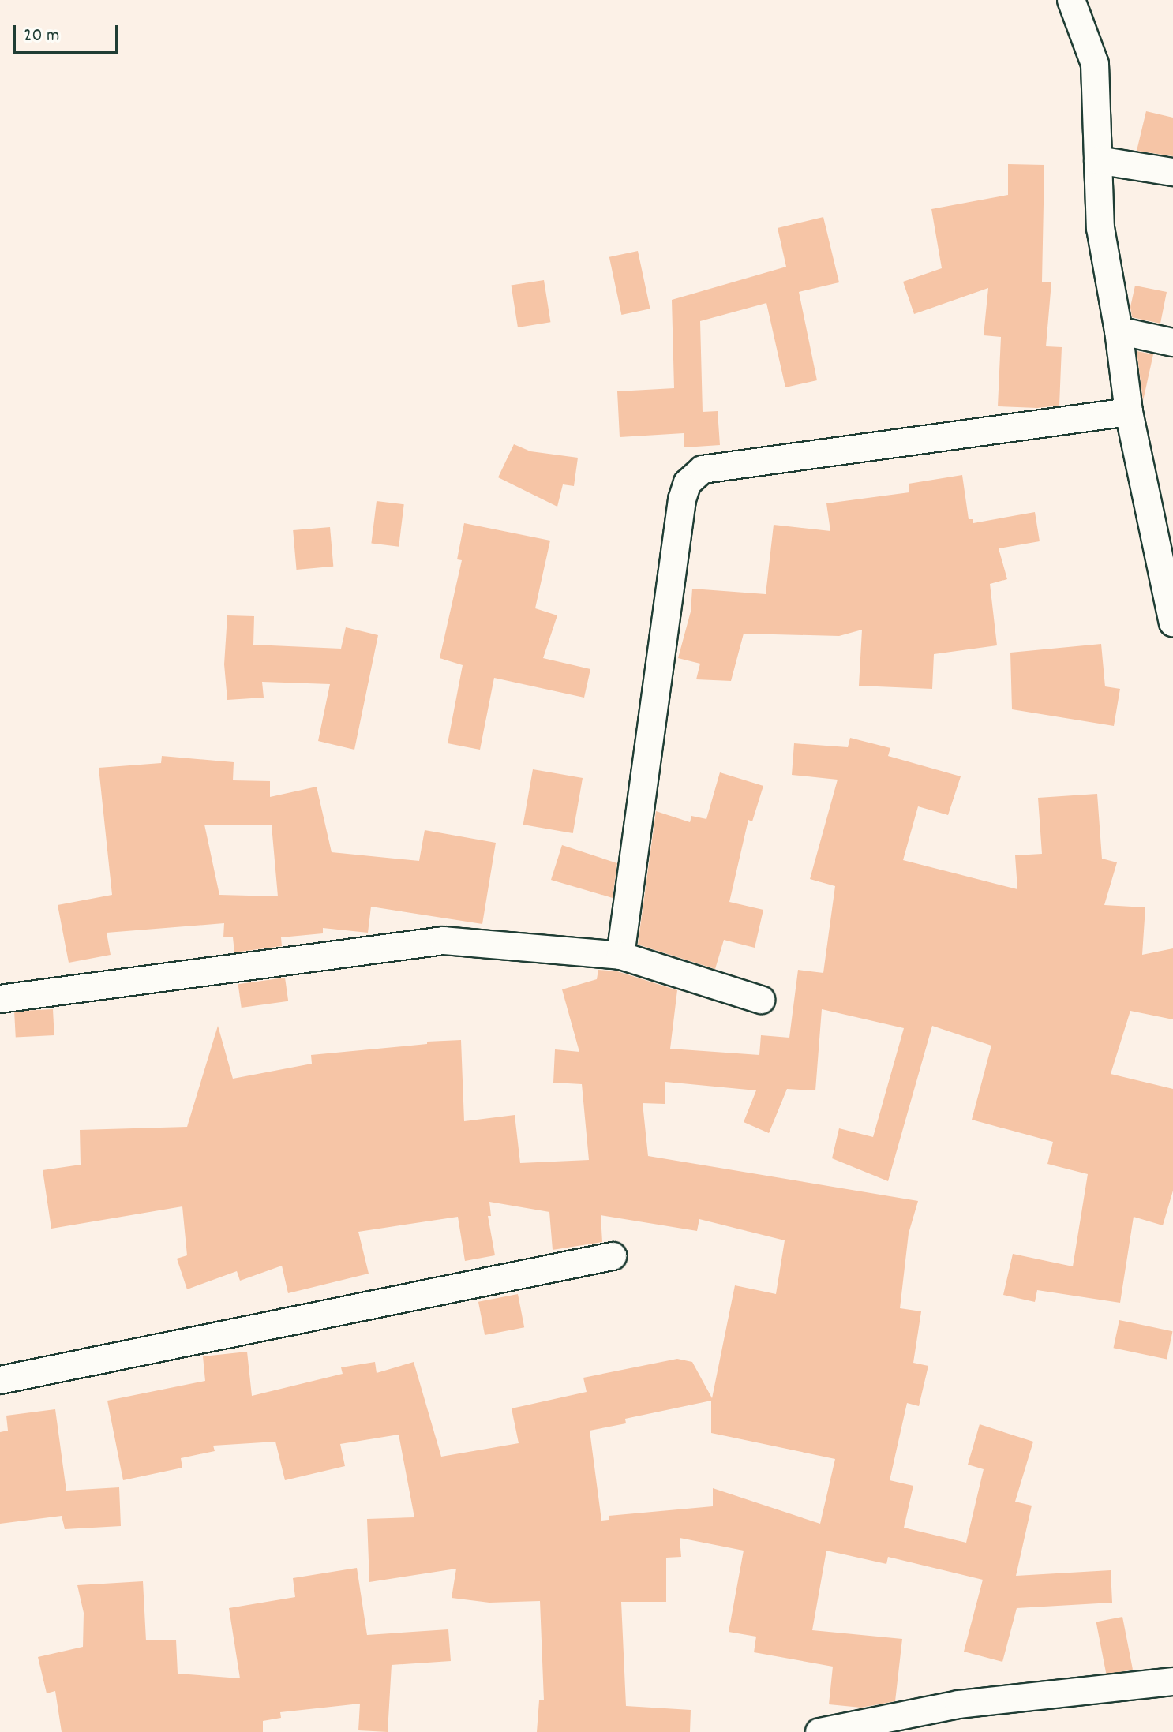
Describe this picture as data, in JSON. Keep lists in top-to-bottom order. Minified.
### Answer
{"scale_bar":"20 m"}
